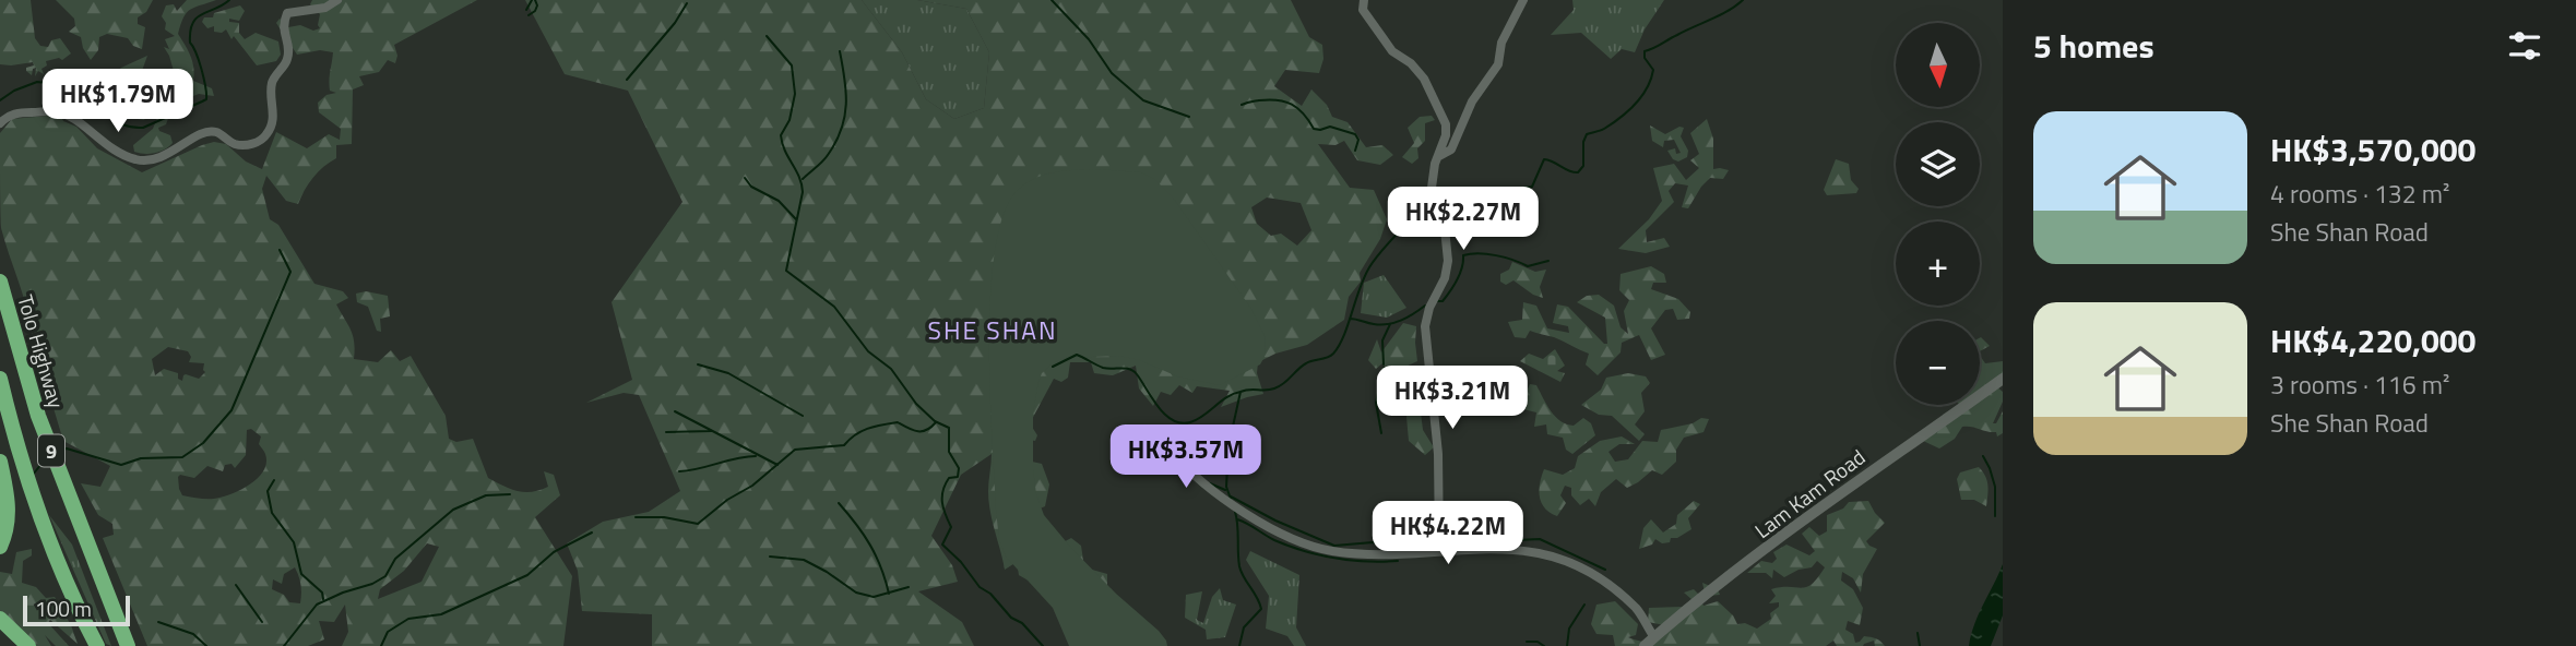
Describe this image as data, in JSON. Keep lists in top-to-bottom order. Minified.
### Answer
{"streets":{"highway":["Tolo Highway","9"],"main road":["Lam Kam Road"]},"districts":["SHE SHAN"],"scale_bar":"100 m","north":"bottom","page":{"heading":"5 homes","map_buttons":["+","−"],"price":["HK$1.79M","HK$2.27M","HK$3.21M","HK$3.57M","HK$4.22M"],"list":[{"name":"HK$3,570,000","note":"4 rooms · 132 m² · She Shan Road"},{"name":"HK$4,220,000","note":"3 rooms · 116 m² · She Shan Road"}],"scale":"100 m"}}
